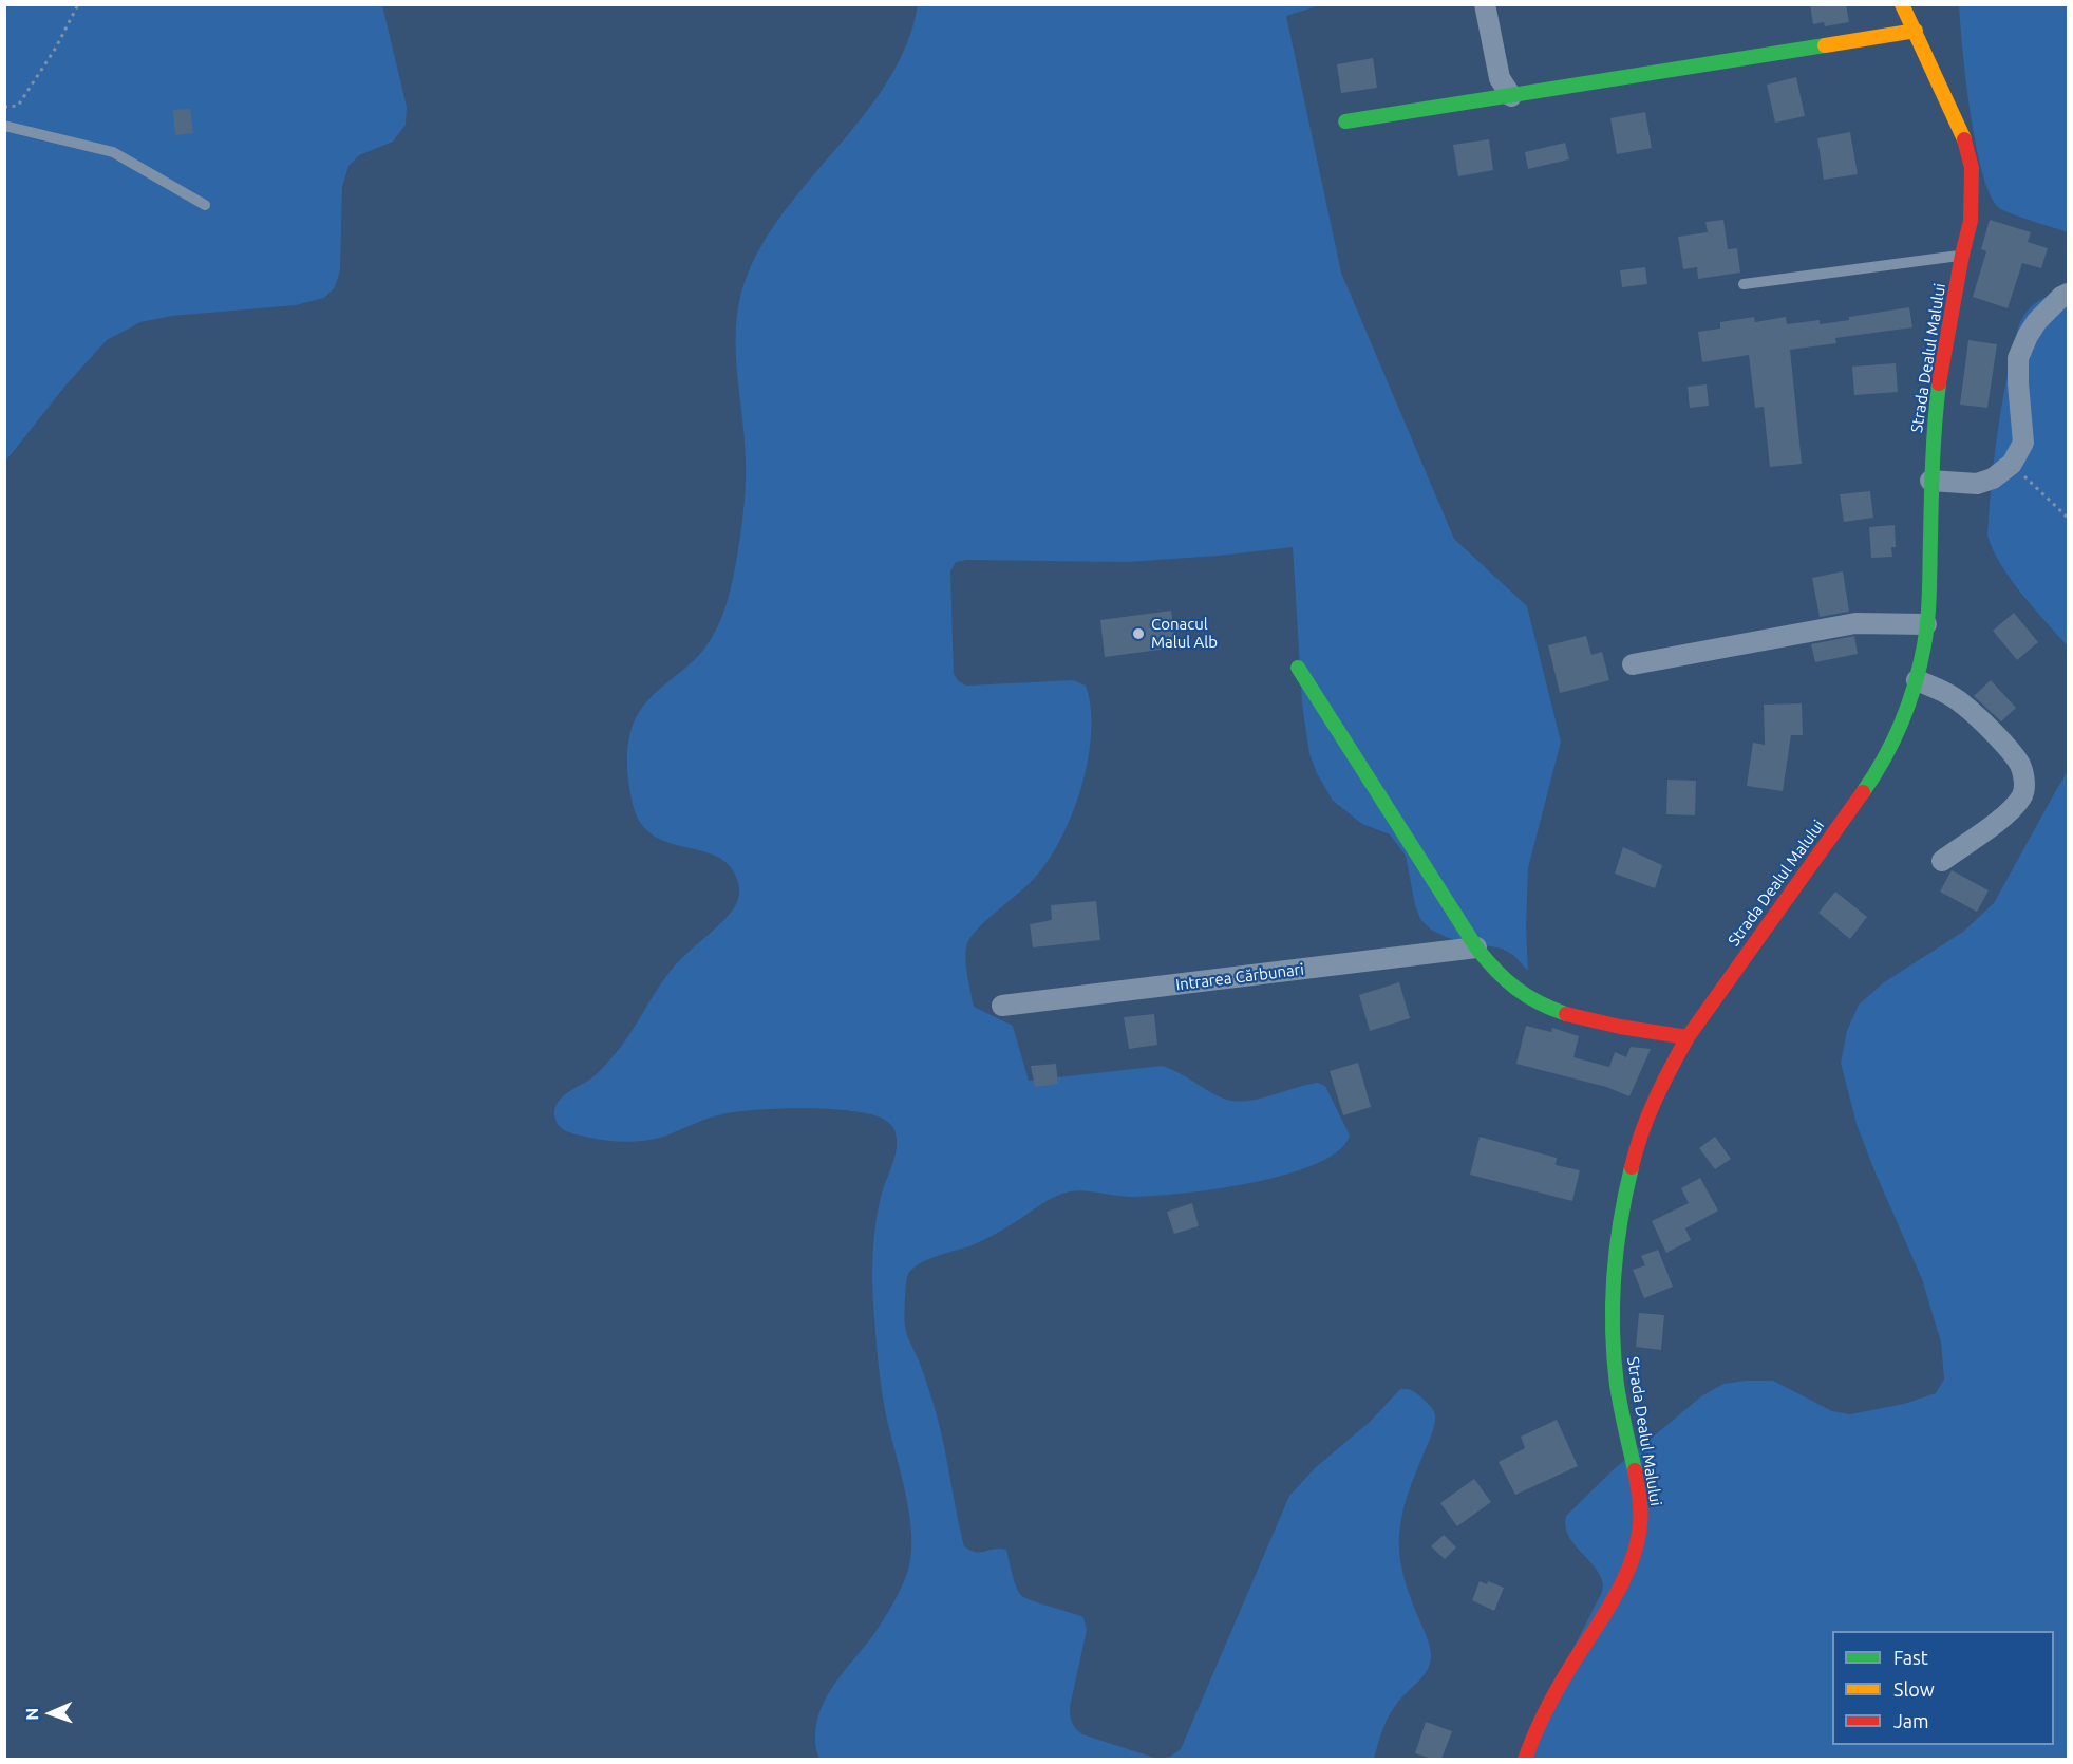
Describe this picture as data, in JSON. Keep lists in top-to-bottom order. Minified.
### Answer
{"streets":{"street":["Strada Dealul Malului","Intrarea Cărbunari"]},"places":["Conacul Malul Alb"],"legend":["Fast","Slow","Jam"],"north":"left"}
